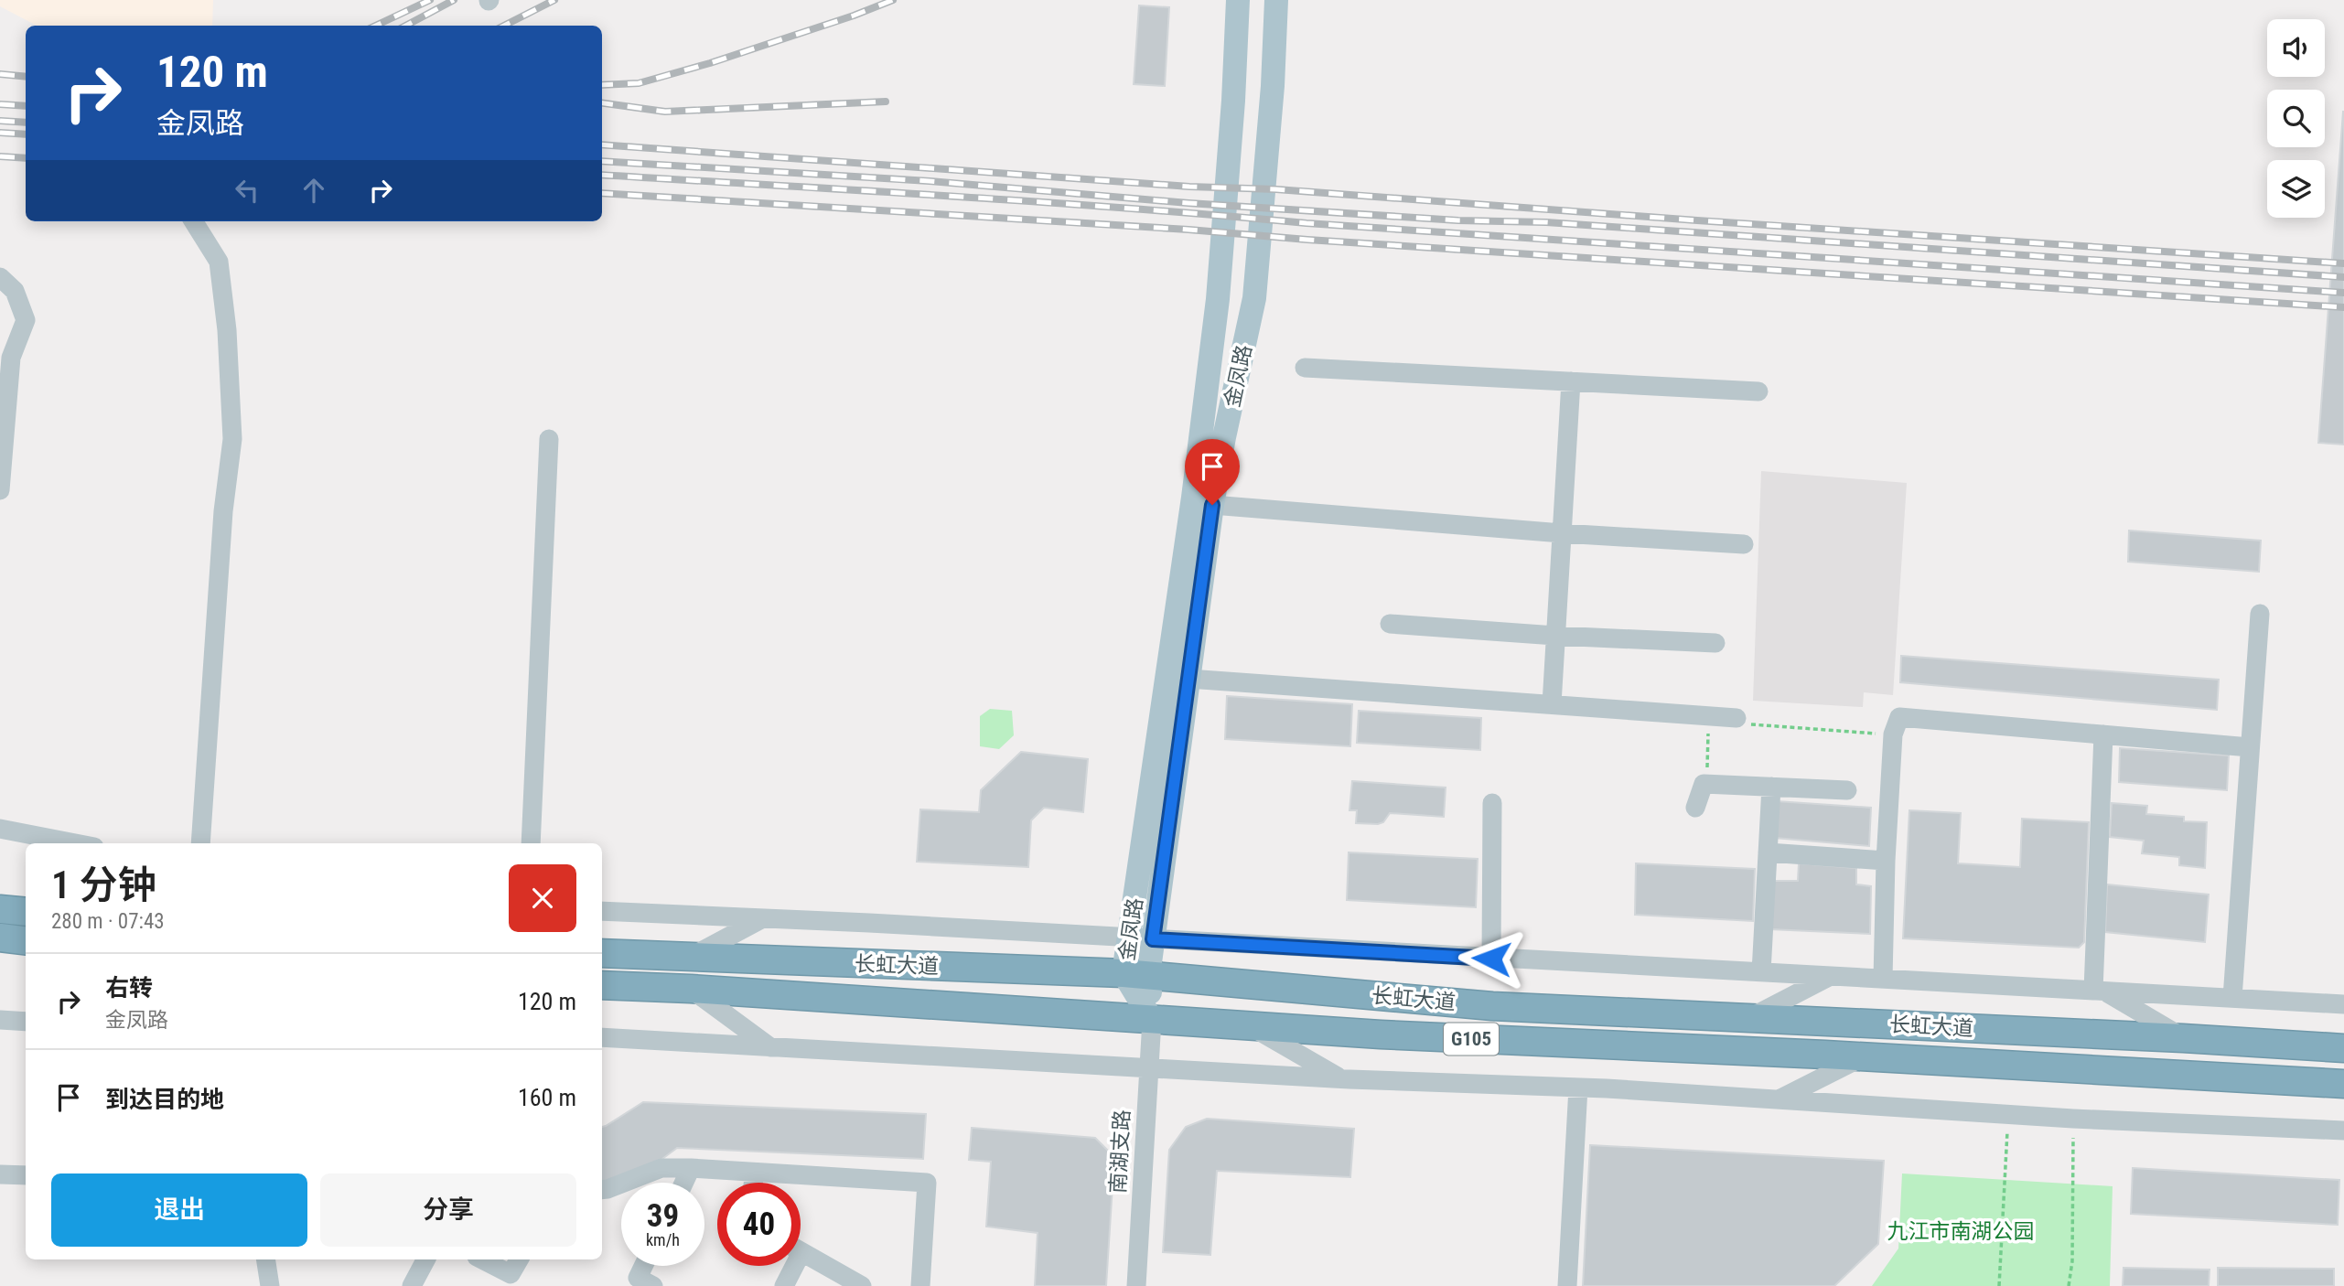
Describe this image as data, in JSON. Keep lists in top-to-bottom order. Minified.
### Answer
{"streets":{"highway":["长虹大道","G105"],"main road":["金凤路"],"street":["南湖支路"]},"crossings":[["金凤路","长虹大道"],["金凤路","南湖支路"],["长虹大道","南湖支路"]],"parks":["九江市南湖公园"],"page":{"turn":["120 m","金凤路"],"heading":["1 分钟","280 m · 07:43"],"list":[{"name":"右转","note":"金凤路","value":"120 m"},{"name":"到达目的地","value":"160 m"}],"buttons":["退出","分享"],"speed":"39 km/h","limit":"40"}}
